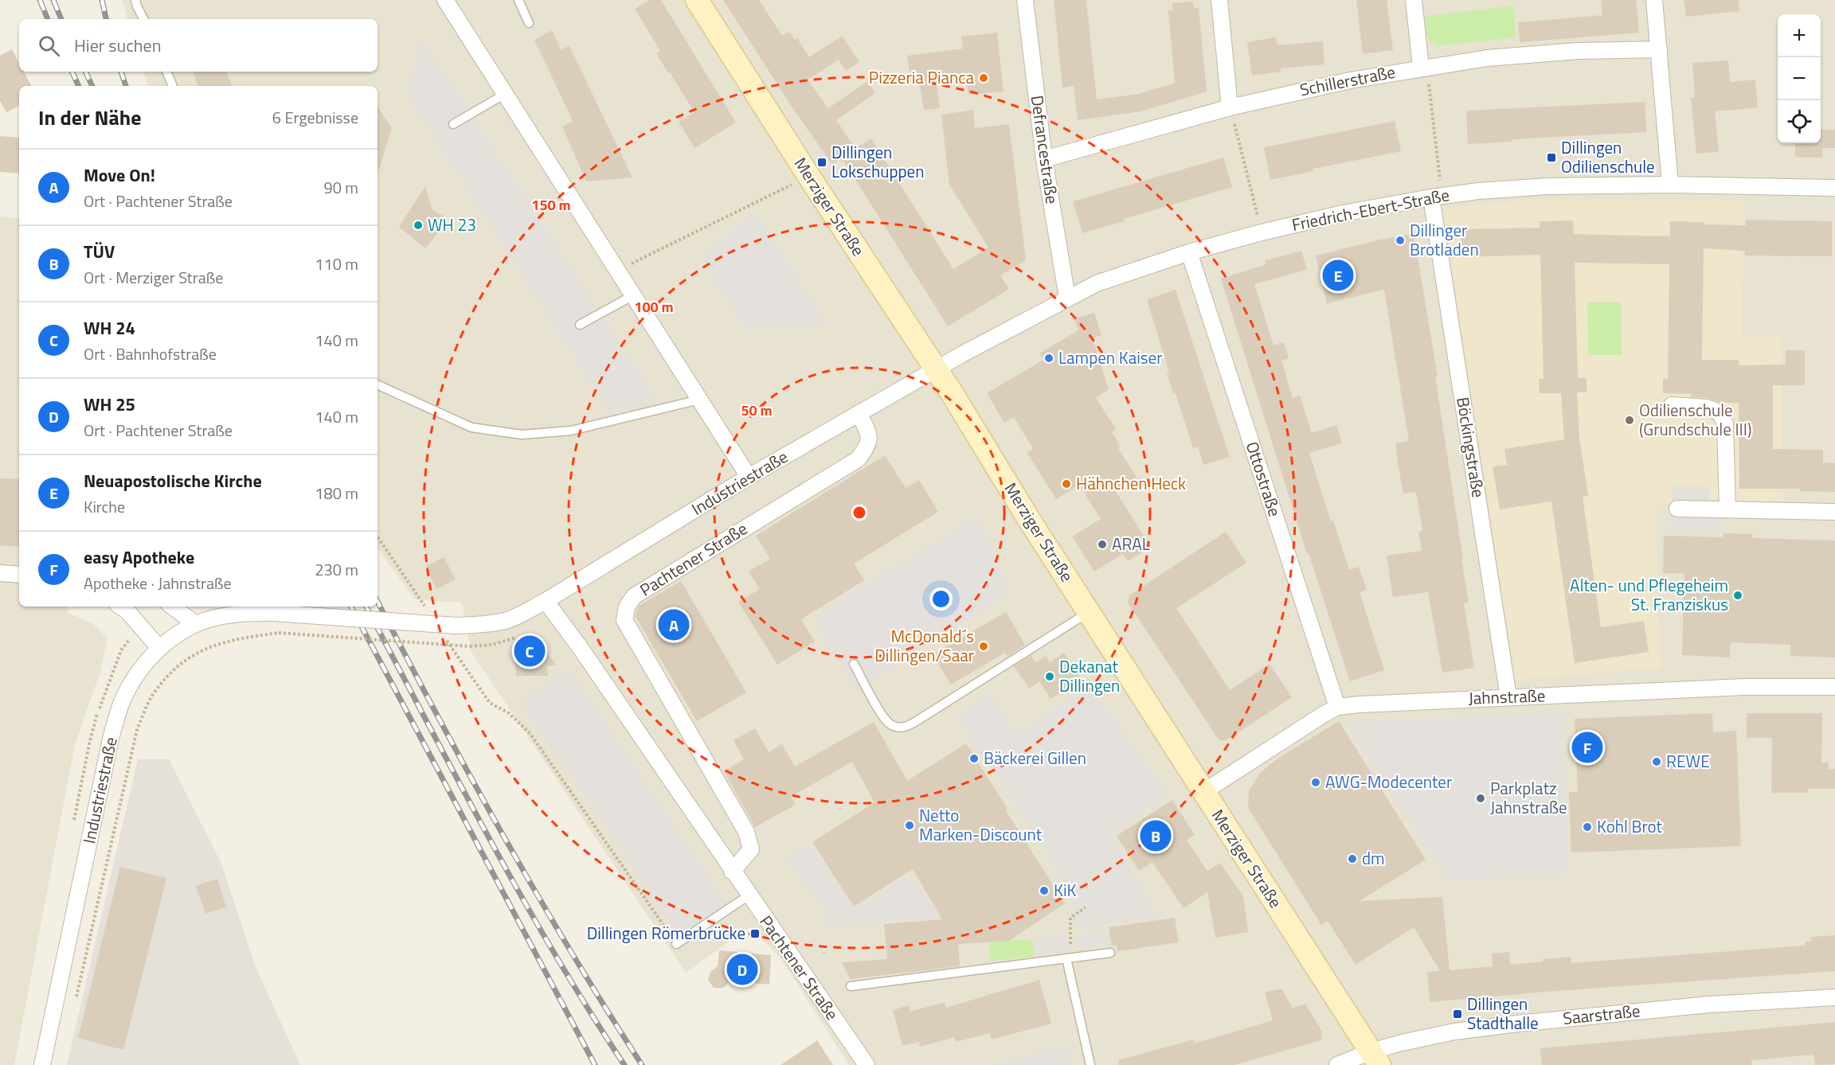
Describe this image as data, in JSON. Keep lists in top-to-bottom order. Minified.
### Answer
{"streets":{"main road":["Merziger Straße"],"street":["Schillerstraße","Defrancestraße","Friedrich-Ebert-Straße","Böckingstraße","Ottostraße","Industriestraße","Pachtener Straße","Jahnstraße","Saarstraße"]},"crossings":[["Schillerstraße","Defrancestraße"],["Defrancestraße","Friedrich-Ebert-Straße"],["Merziger Straße","Friedrich-Ebert-Straße"],["Merziger Straße","Industriestraße"],["Merziger Straße","Jahnstraße"],["Merziger Straße","Saarstraße"],["Friedrich-Ebert-Straße","Böckingstraße"],["Friedrich-Ebert-Straße","Ottostraße"],["Friedrich-Ebert-Straße","Industriestraße"],["Böckingstraße","Jahnstraße"],["Ottostraße","Jahnstraße"],["Industriestraße","Pachtener Straße"]],"places":{"other":["Pizzeria Pianca","WH 23","Dillinger Brotladen","Lampen Kaiser","Odilienschule (Grundschule III)","Hähnchen Heck","ARAL","Alten- und Pflegeheim St. Franziskus","McDonald´s Dillingen/Saar","Dekanat Dillingen","Bäckerei Gillen","REWE","AWG-Modecenter","Parkplatz Jahnstraße","Netto Marken-Discount","Kohl Brot","dm","KiK"],"transit":["Dillingen Odilienschule","Dillingen Lokschuppen","Dillingen Römerbrücke","Dillingen Stadthalle"]},"page":{"map_buttons":["+","−"],"search":"Hier suchen","heading":["In der Nähe","6 Ergebnisse"],"list":[{"mark":"A","name":"Move On!","note":"Ort · Pachtener Straße","value":"90 m"},{"mark":"B","name":"TÜV","note":"Ort · Merziger Straße","value":"110 m"},{"mark":"C","name":"WH 24","note":"Ort · Bahnhofstraße","value":"140 m"},{"mark":"D","name":"WH 25","note":"Ort · Pachtener Straße","value":"140 m"},{"mark":"E","name":"Neuapostolische Kirche","note":"Kirche","value":"180 m"},{"mark":"F","name":"easy Apotheke","note":"Apotheke · Jahnstraße","value":"230 m"}],"pins":["E","A","C","F","B","D"]},"rings":["150 m","100 m","50 m"]}
